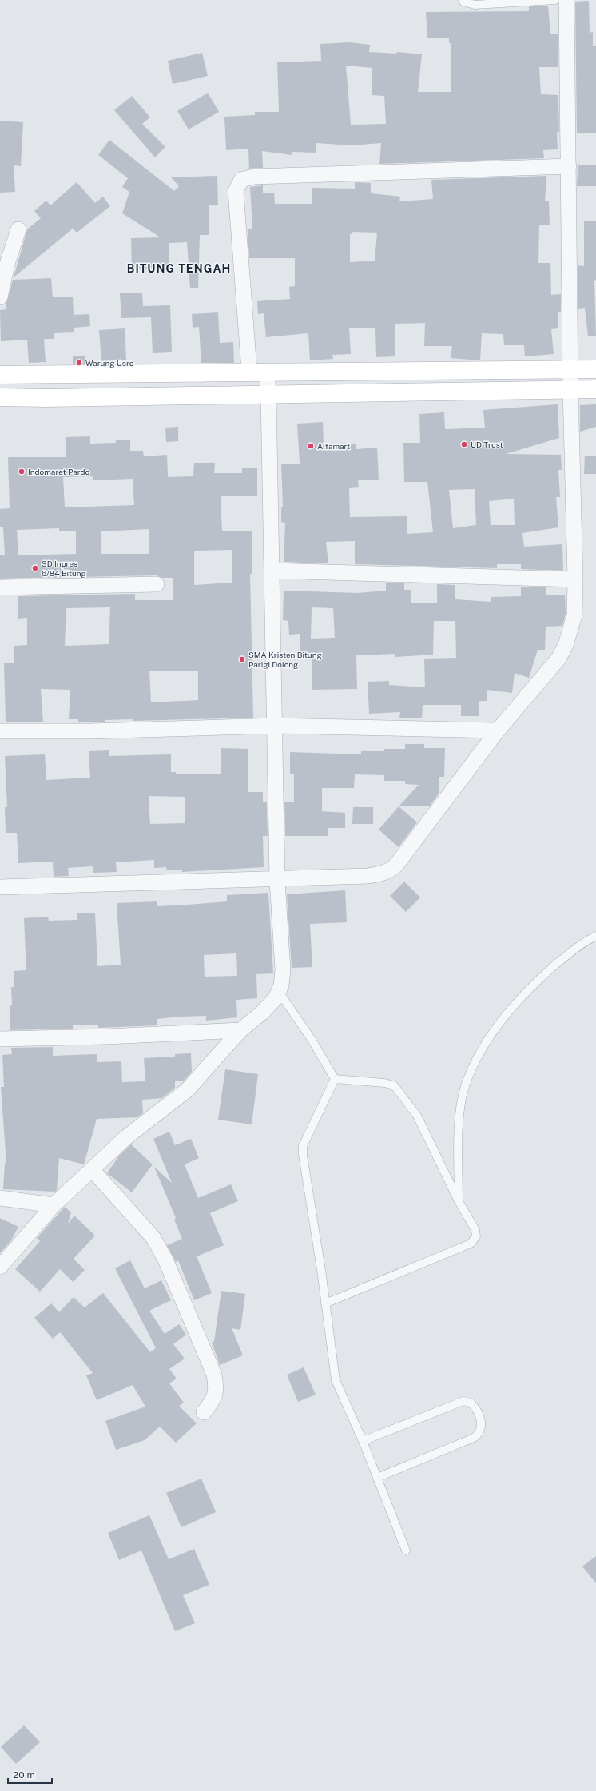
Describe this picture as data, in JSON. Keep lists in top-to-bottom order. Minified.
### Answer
{"districts":["BITUNG TENGAH"],"places":["Warung Usro","UD Trust","Alfamart","Indomaret Pardo","SD Inpres 6/84 Bitung","SMA Kristen Bitung Parigi Dolong"],"scale_bar":"20 m"}
